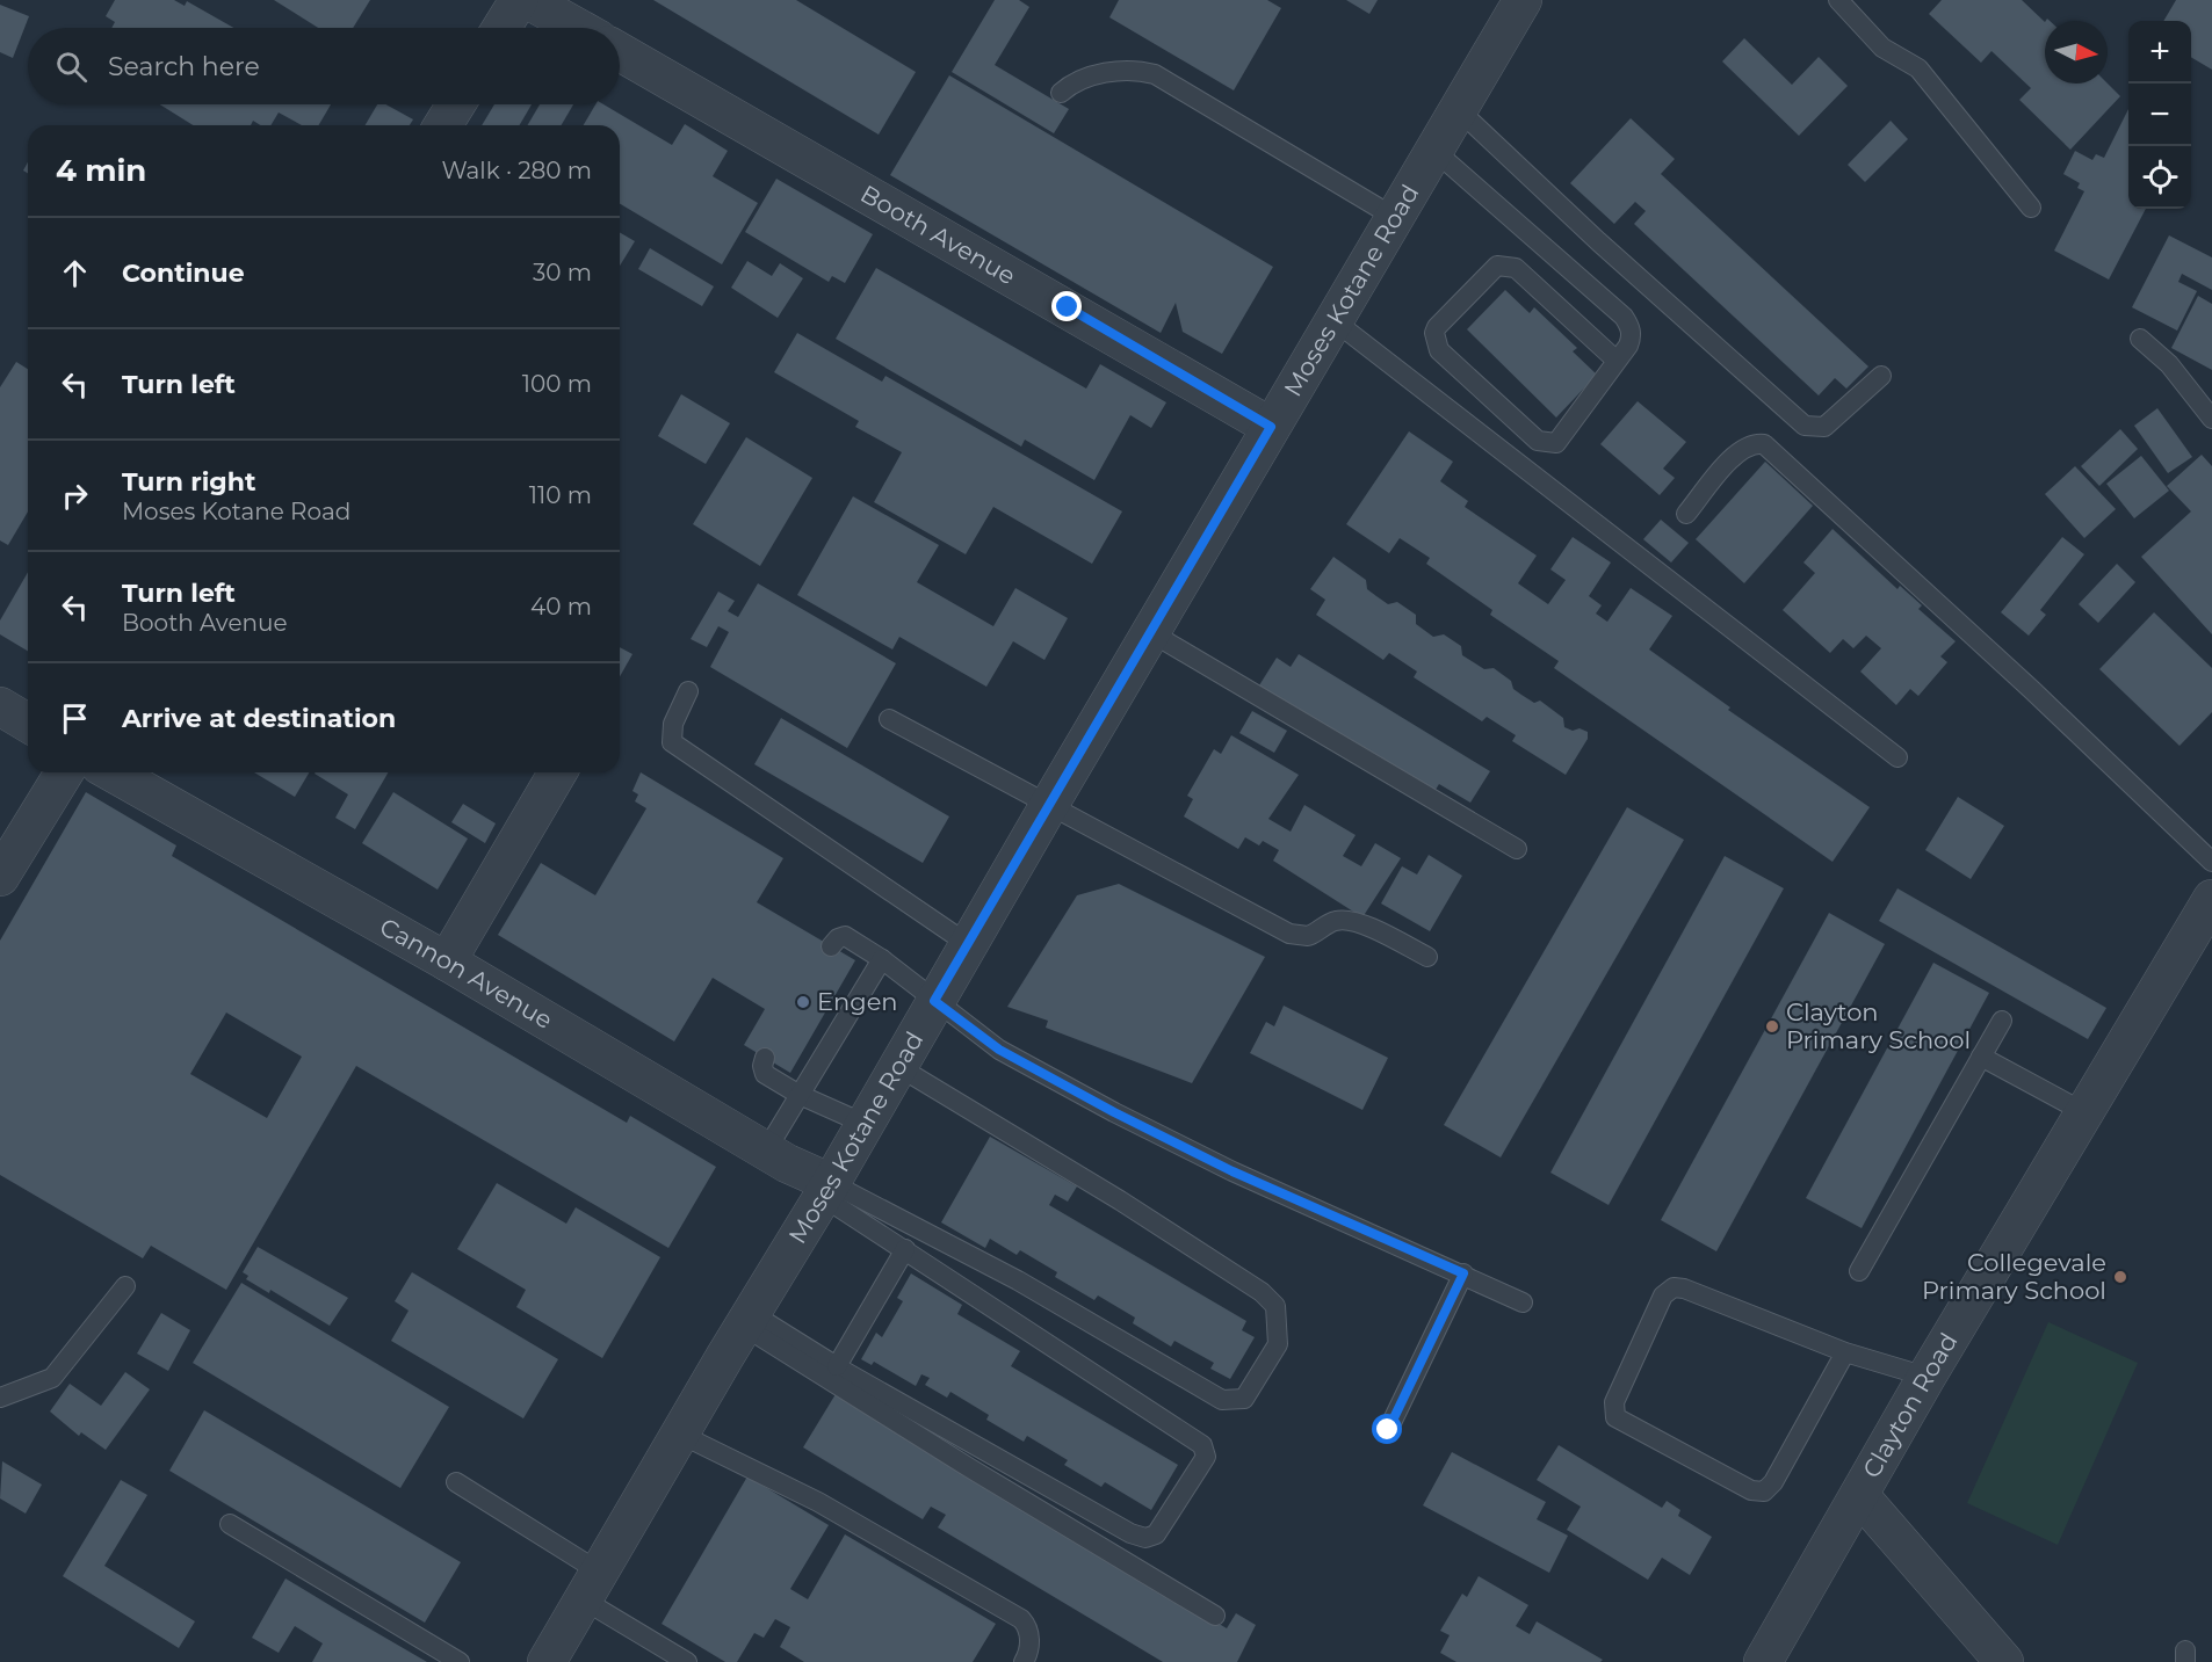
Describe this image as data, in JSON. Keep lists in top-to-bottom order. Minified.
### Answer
{"streets":{"street":["Booth Avenue","Moses Kotane Road","Cannon Avenue","Clayton Road"]},"crossings":[["Booth Avenue","Moses Kotane Road"],["Moses Kotane Road","Cannon Avenue"]],"places":["Engen","Clayton Primary School","Collegevale Primary School"],"north":"right","page":{"map_buttons":["+","−"],"search":"Search here","heading":["4 min","Walk · 280 m"],"list":[["Continue","30 m"],["Turn left","100 m"],["Turn right","Moses Kotane Road","110 m"],["Turn left","Booth Avenue","40 m"],"Arrive at destination"]}}
